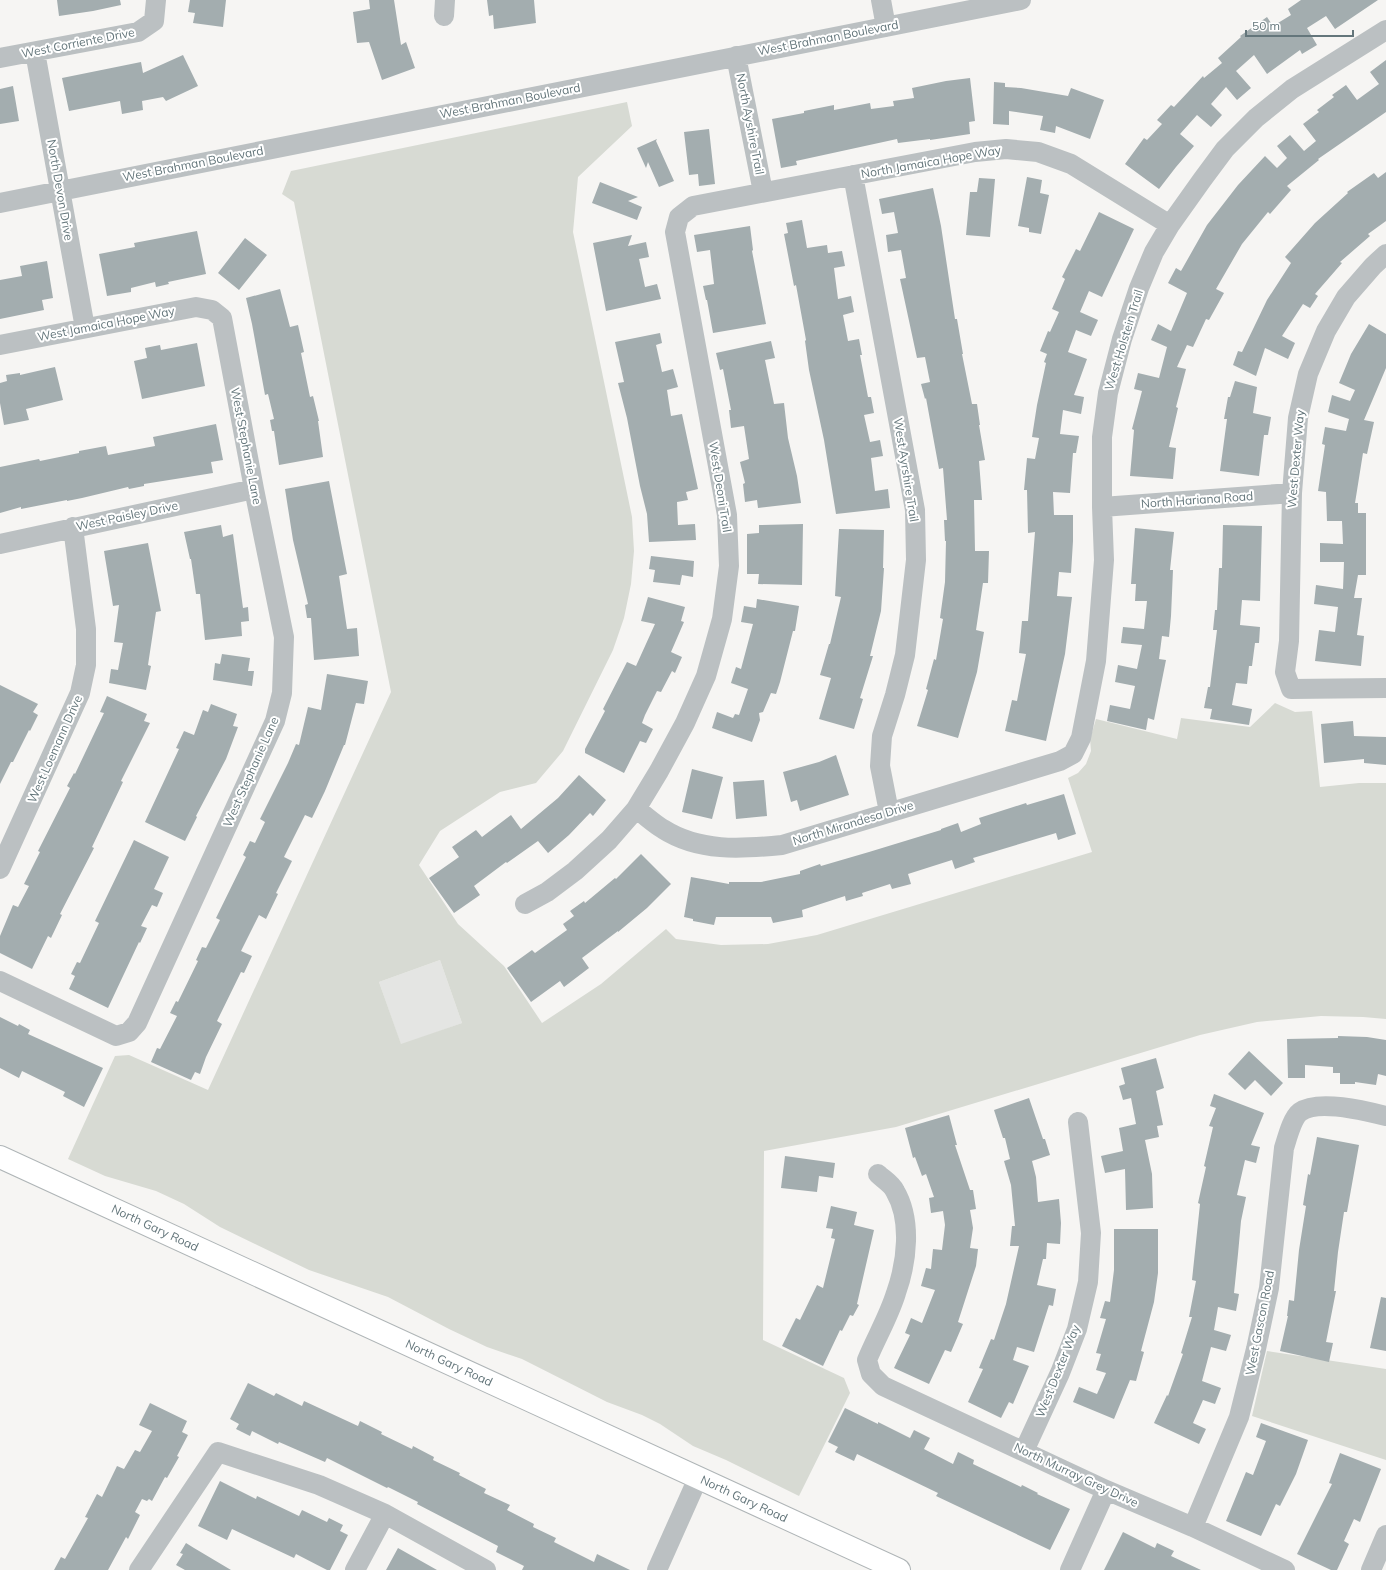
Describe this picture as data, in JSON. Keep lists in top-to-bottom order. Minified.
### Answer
{"streets":{"main road":["North Gary Road"],"street":["West Brahman Boulevard","West Corriente Drive","North Ayshire Trail","North Jamaica Hope Way","North Devon Drive","West Jamaica Hope Way","West Holstein Trail","West Stephanie Lane","West Dexter Way","West Ayrshire Trail","West Deoni Trail","North Hariana Road","West Paisley Drive","West Loemann Drive","North Mirandesa Drive","West Gascon Road","North Murray Grey Drive"]},"crossings":[["West Brahman Boulevard","North Ayshire Trail"],["West Brahman Boulevard","North Devon Drive"],["West Corriente Drive","North Devon Drive"],["North Ayshire Trail","North Jamaica Hope Way"],["North Jamaica Hope Way","West Holstein Trail"],["North Jamaica Hope Way","West Ayrshire Trail"],["North Jamaica Hope Way","West Deoni Trail"],["North Devon Drive","West Jamaica Hope Way"],["West Jamaica Hope Way","West Stephanie Lane"],["West Holstein Trail","North Hariana Road"],["West Holstein Trail","North Mirandesa Drive"],["West Stephanie Lane","West Paisley Drive"],["West Dexter Way","North Hariana Road"],["West Dexter Way","North Murray Grey Drive"],["West Ayrshire Trail","North Mirandesa Drive"],["West Deoni Trail","North Mirandesa Drive"],["West Paisley Drive","West Loemann Drive"],["West Gascon Road","North Murray Grey Drive"]],"scale_bar":"50 m"}
